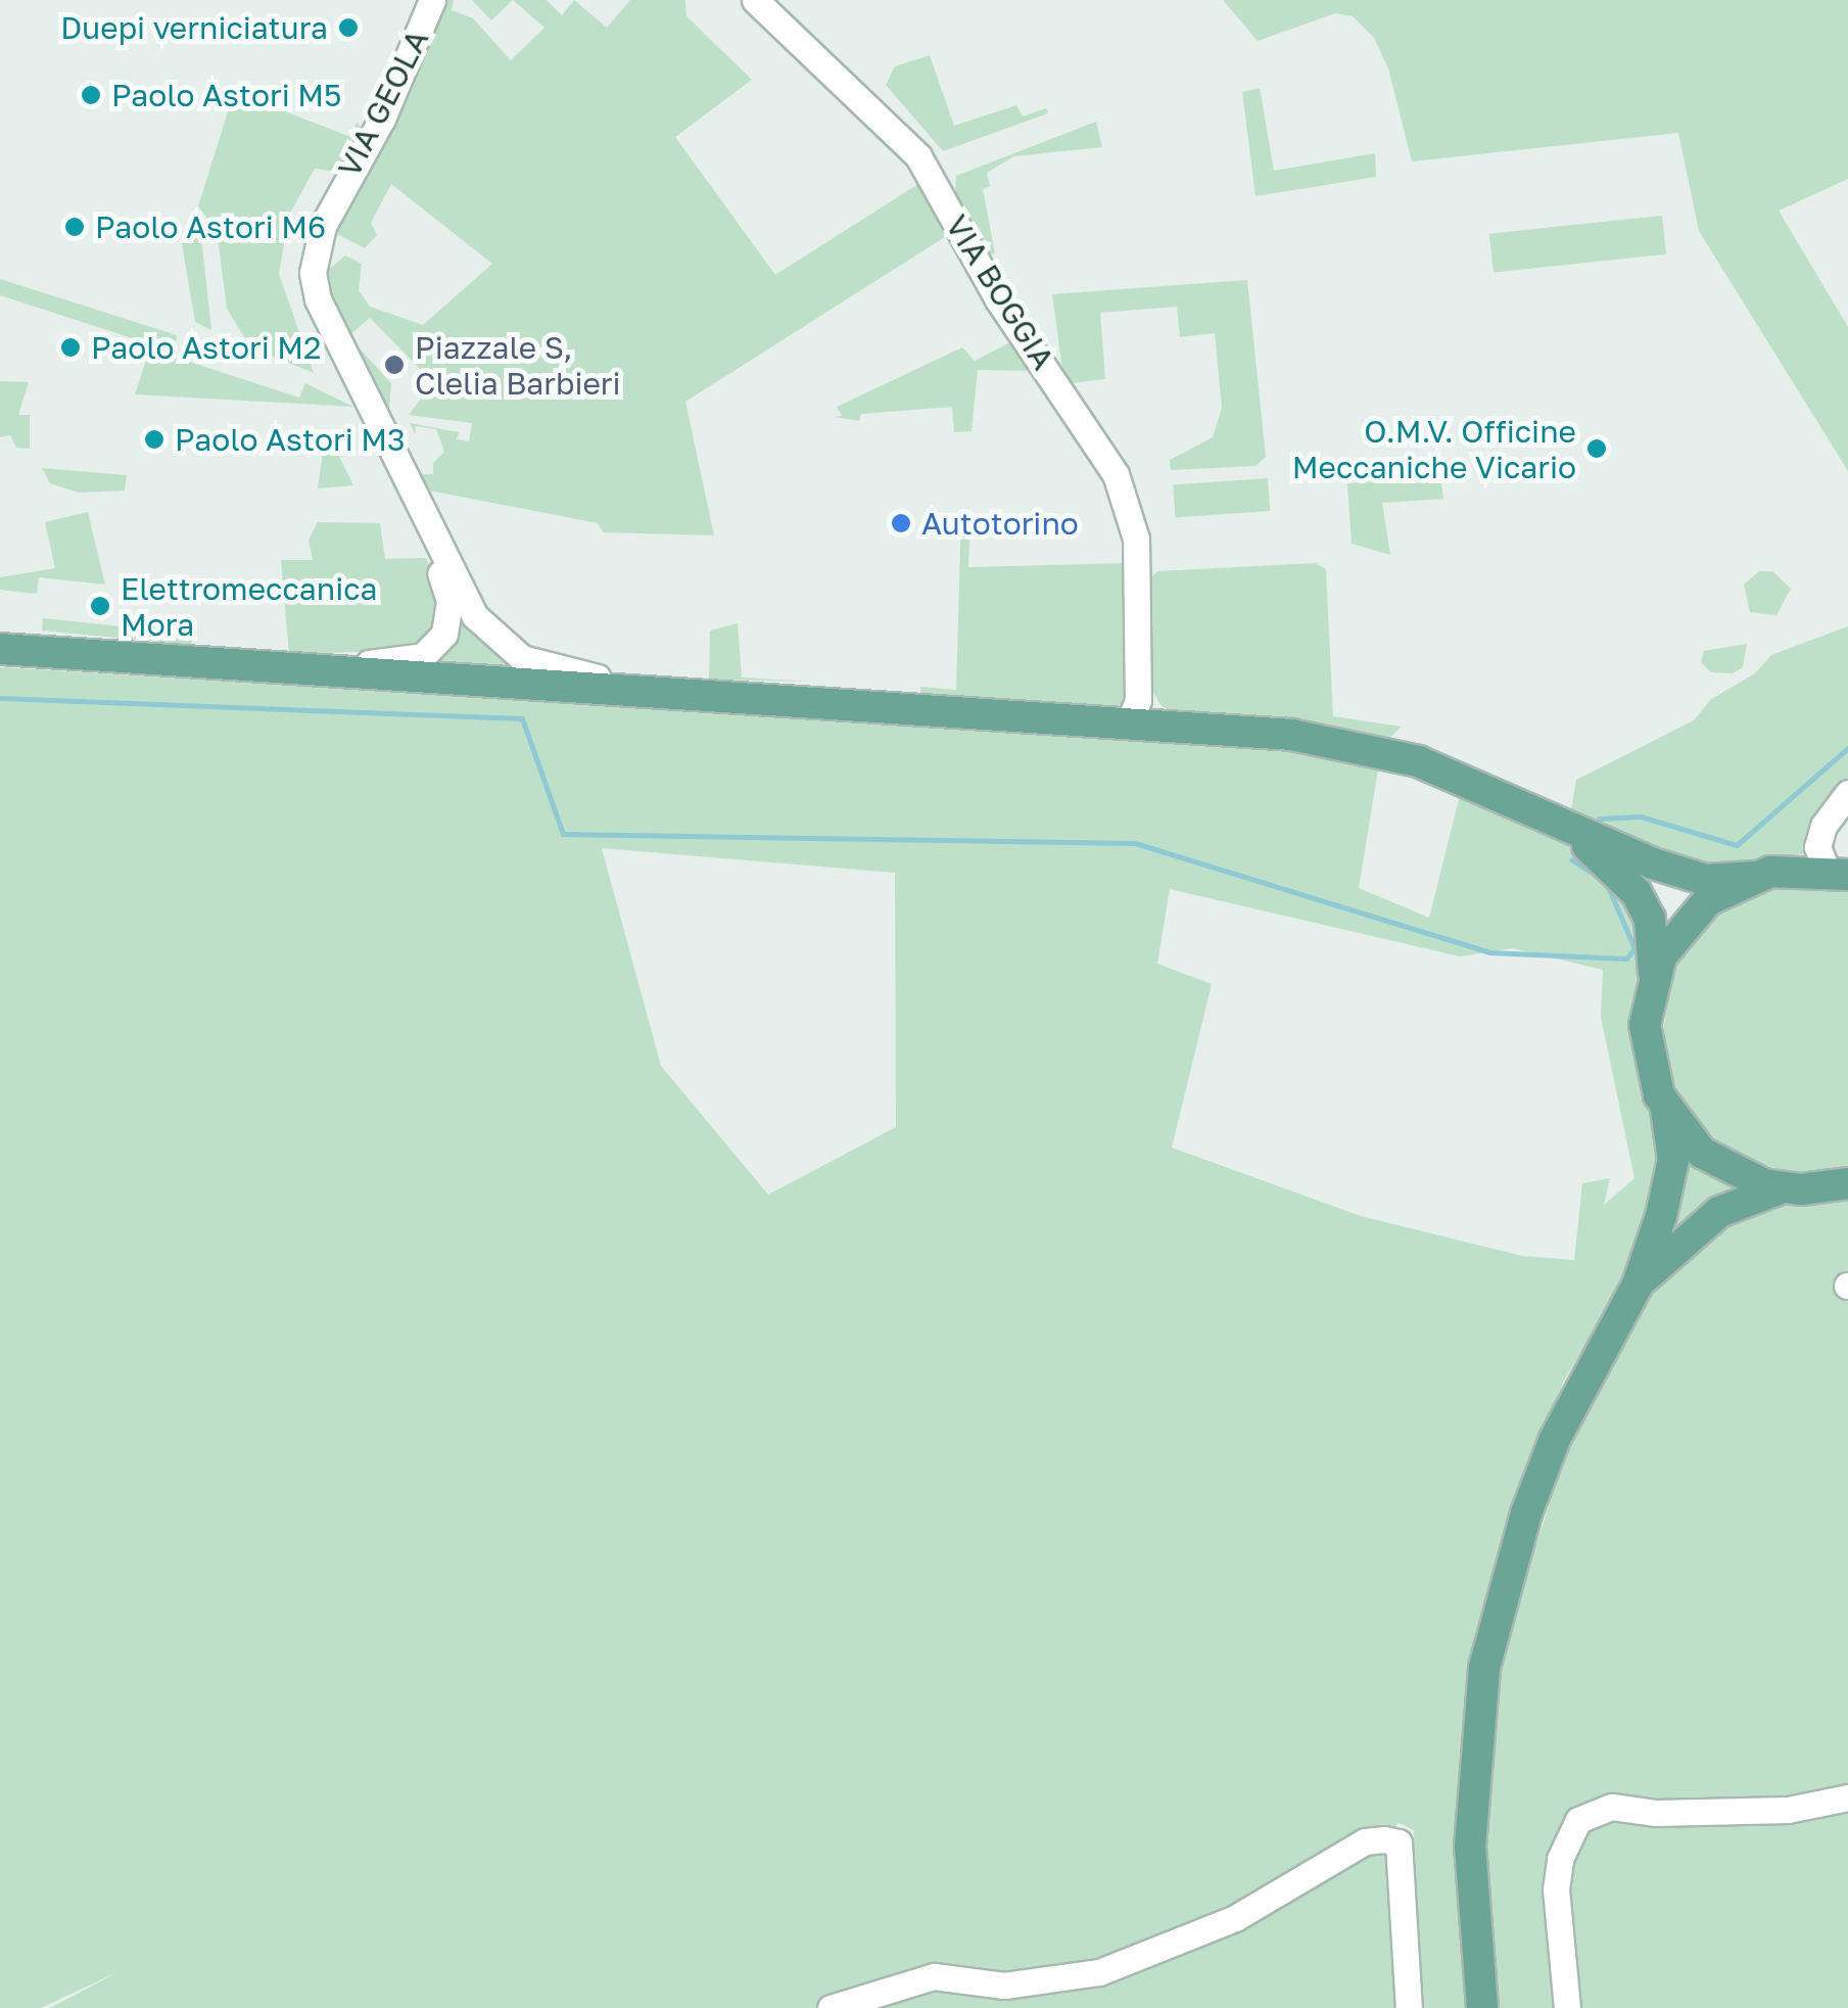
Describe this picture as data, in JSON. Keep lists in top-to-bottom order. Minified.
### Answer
{"streets":{"street":["VIA GEOLA","VIA BOGGIA"]},"places":["Duepi verniciatura","Paolo Astori M5","Paolo Astori M6","Paolo Astori M2","Piazzale S, Clelia Barbieri","Paolo Astori M3","O.M.V. Officine Meccaniche Vicario","Autotorino","Elettromeccanica Mora"]}
